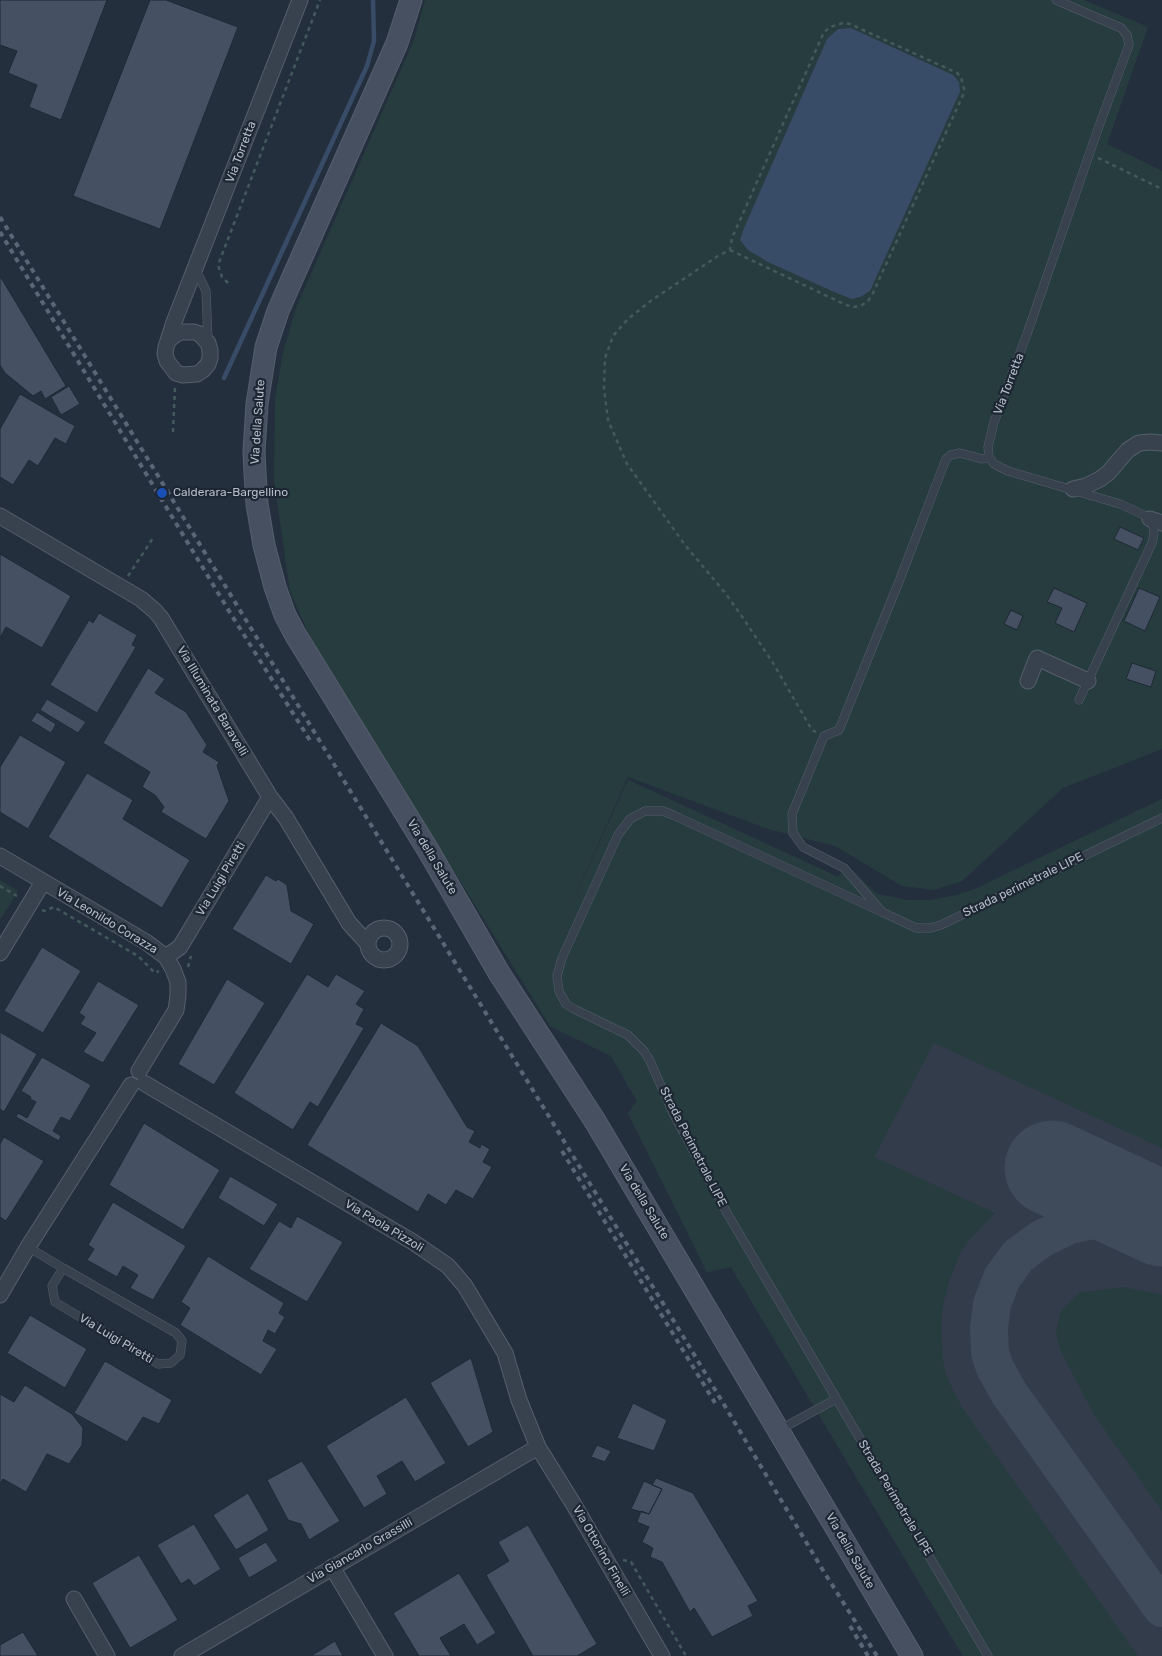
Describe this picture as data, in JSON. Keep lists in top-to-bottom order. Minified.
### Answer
{"streets":{"street":["Via Torretta","Via della Salute","Via Illuminata Baravelli","Via Luigi Piretti","Via Leonildo Corazza","Via Paola Pizzoli","Via Giancarlo Grassilli","Via Ottorino Finelli"],"lane":["Strada perimetrale LIPE","Strada Perimetrale LIPE"]},"crossings":[["Via Illuminata Baravelli","Via Luigi Piretti"],["Via Luigi Piretti","Via Leonildo Corazza"],["Strada perimetrale LIPE","Strada Perimetrale LIPE"],["Via Paola Pizzoli","Via Giancarlo Grassilli"],["Via Paola Pizzoli","Via Ottorino Finelli"],["Via Giancarlo Grassilli","Via Ottorino Finelli"]],"places":["Calderara-Bargellino"]}
